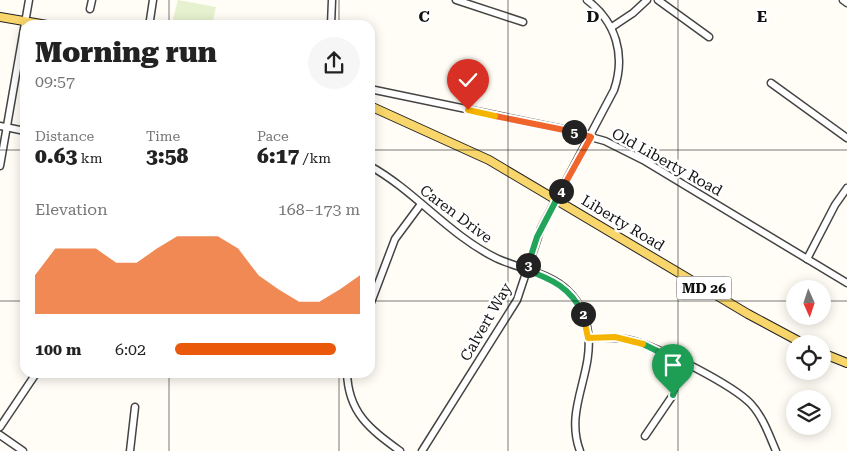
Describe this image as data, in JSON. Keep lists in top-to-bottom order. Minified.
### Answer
{"streets":{"main road":["Liberty Road","MD 26"],"street":["Old Liberty Road","Caren Drive","Calvert Way"]},"crossings":[["Old Liberty Road","Calvert Way"],["Caren Drive","Calvert Way"],["Liberty Road","Calvert Way"]],"north":"bottom","page":{"heading":["Morning run","09:57"],"stats":[["Distance","0.63 km"],["Time","3:58"],["Pace","6:17 /km"]],"pins":["5","4","3","2"],"chart":["Elevation","168–173 m"],"list":[{"name":"100 m","note":"6:02"}]},"grid":{"columns":["C","D","E"]}}
